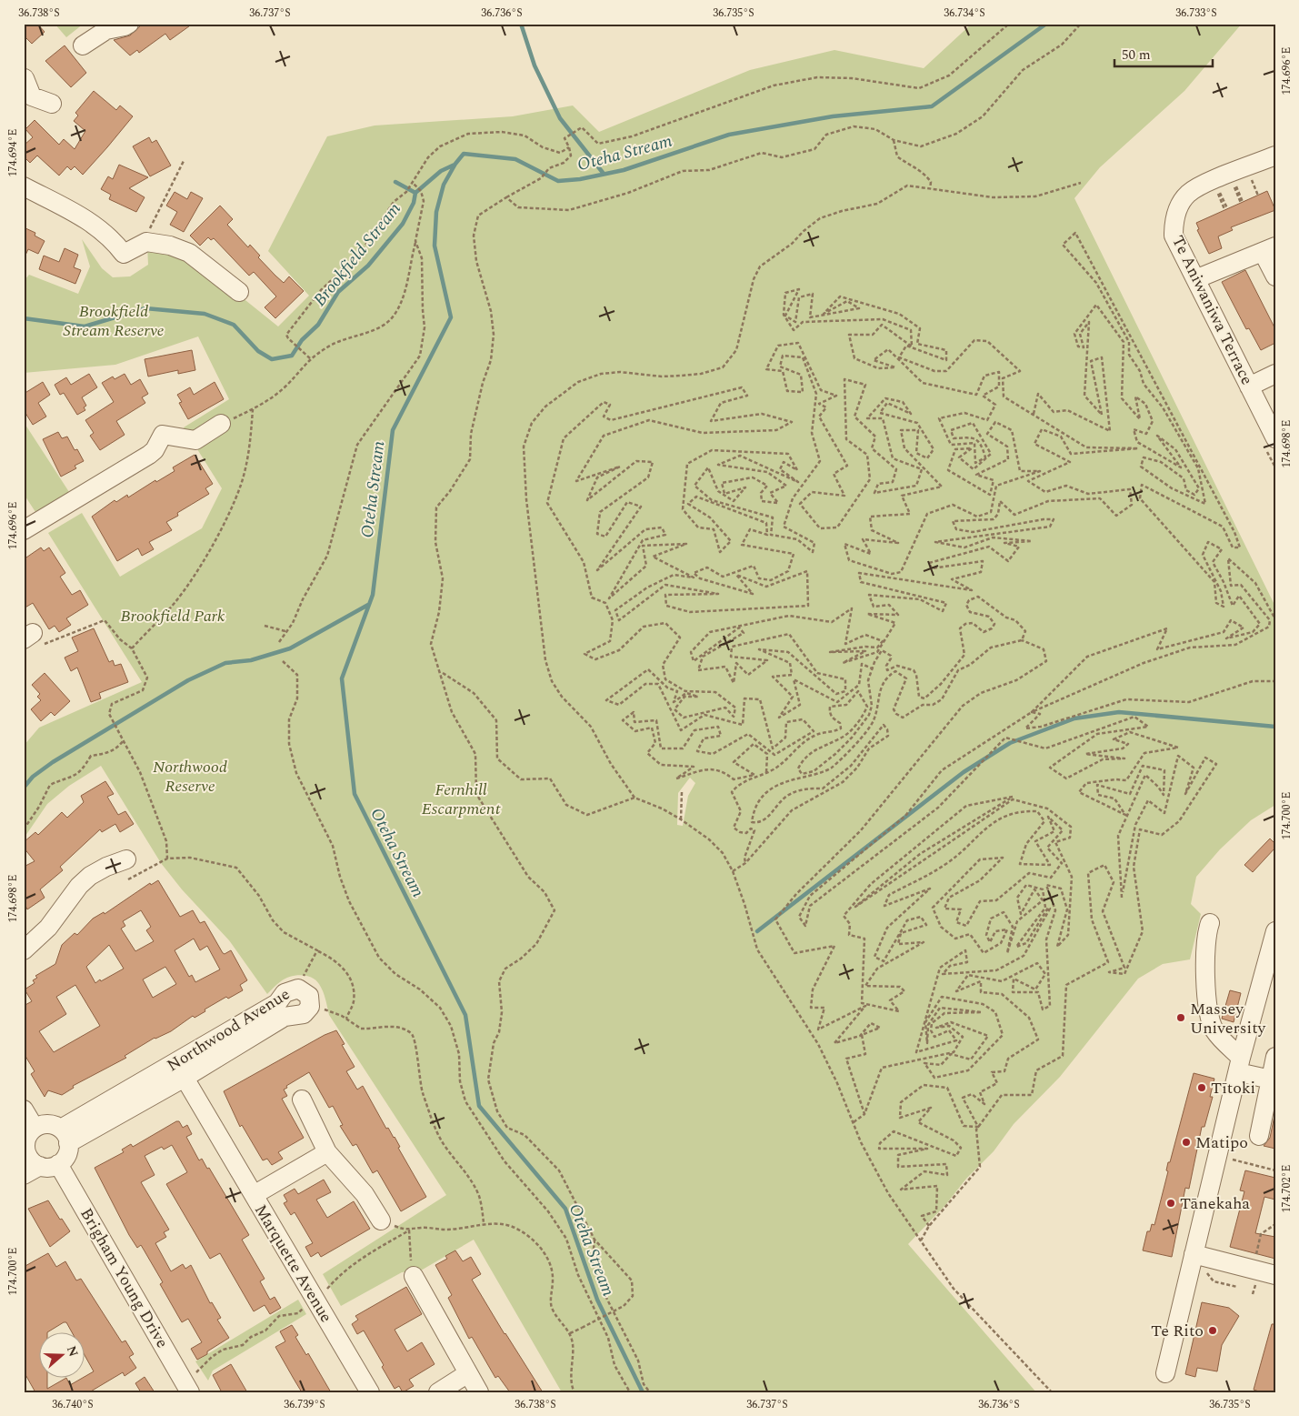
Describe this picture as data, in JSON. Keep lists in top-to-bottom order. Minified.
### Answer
{"streets":{"street":["Te Aniwaniwa Terrace","Northwood Avenue","Marquette Avenue","Brigham Young Drive"]},"crossings":[["Northwood Avenue","Marquette Avenue"],["Northwood Avenue","Brigham Young Drive"]],"water":["Oteha Stream","Brookfield Stream"],"parks":["Brookfield Stream Reserve","Brookfield Park","Northwood Reserve","Fernhill Escarpment"],"places":["Massey University","Tītoki","Matipo","Tānekaha","Te Rito"],"scale_bar":"50 m","north":"right","coordinates":["36.738°S","36.737°S","36.736°S","36.735°S","36.734°S","36.733°S","174.696°E","174.694°E","174.698°E","174.700°E","174.702°E","36.740°S","36.739°S"]}
